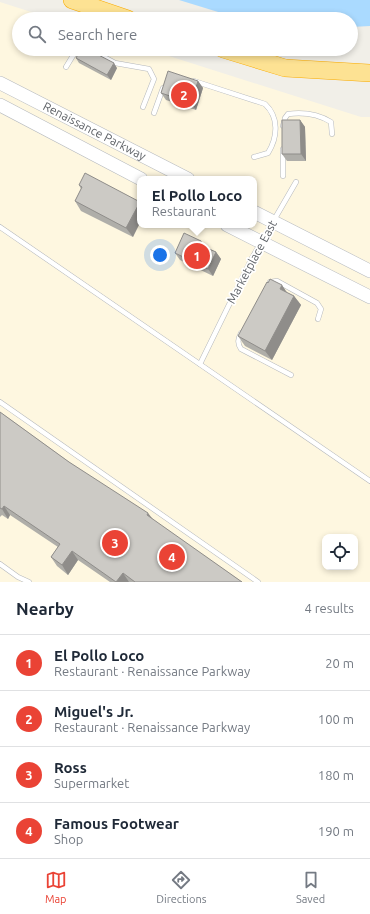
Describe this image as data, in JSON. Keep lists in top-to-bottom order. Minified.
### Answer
{"streets":{"street":["Renaissance Parkway"],"lane":["Marketplace East"]},"page":{"search":"Search here","pins":["2","1","3","4"],"popup":["El Pollo Loco","Restaurant"],"heading":["Nearby","4 results"],"list":[{"mark":"1","name":"El Pollo Loco","note":"Restaurant · Renaissance Parkway","value":"20 m"},{"mark":"2","name":"Miguel's Jr.","note":"Restaurant · Renaissance Parkway","value":"100 m"},{"mark":"3","name":"Ross","note":"Supermarket","value":"180 m"},{"mark":"4","name":"Famous Footwear","note":"Shop","value":"190 m"}],"nav":["Map","Directions","Saved"]}}
